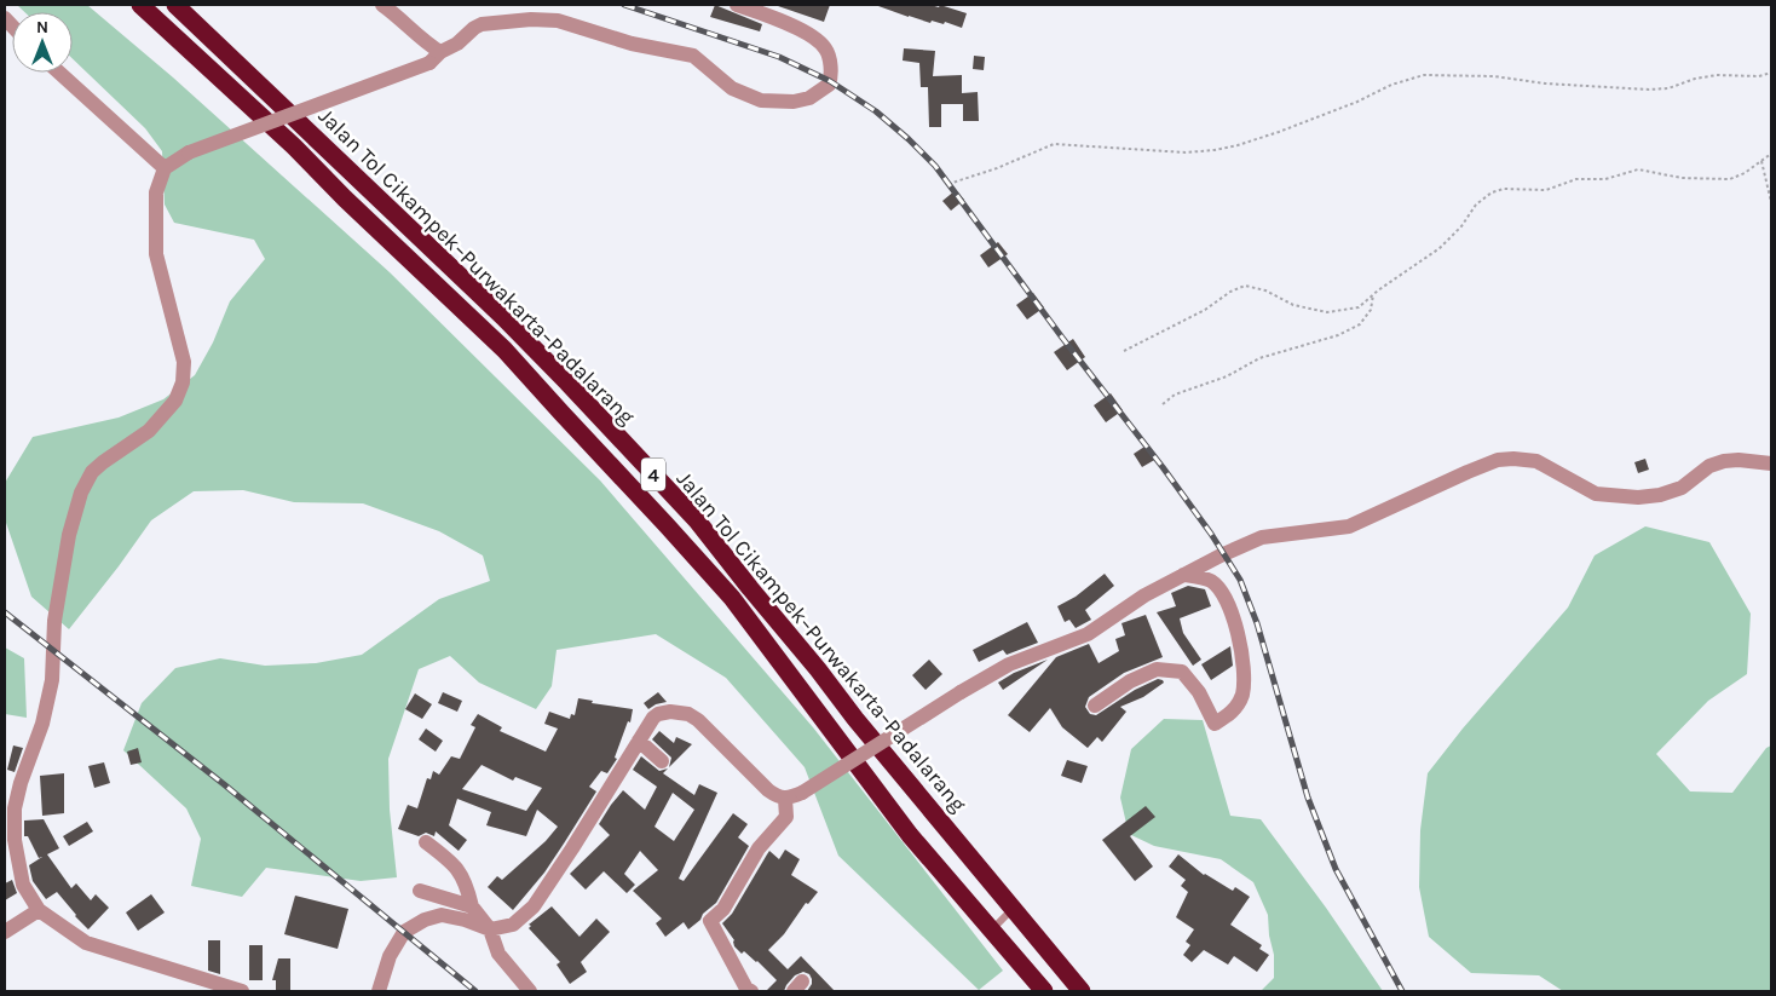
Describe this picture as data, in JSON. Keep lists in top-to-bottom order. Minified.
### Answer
{"streets":{"highway":["Jalan Tol Cikampek–Purwakarta–Padalarang","4"]},"north":"top"}
